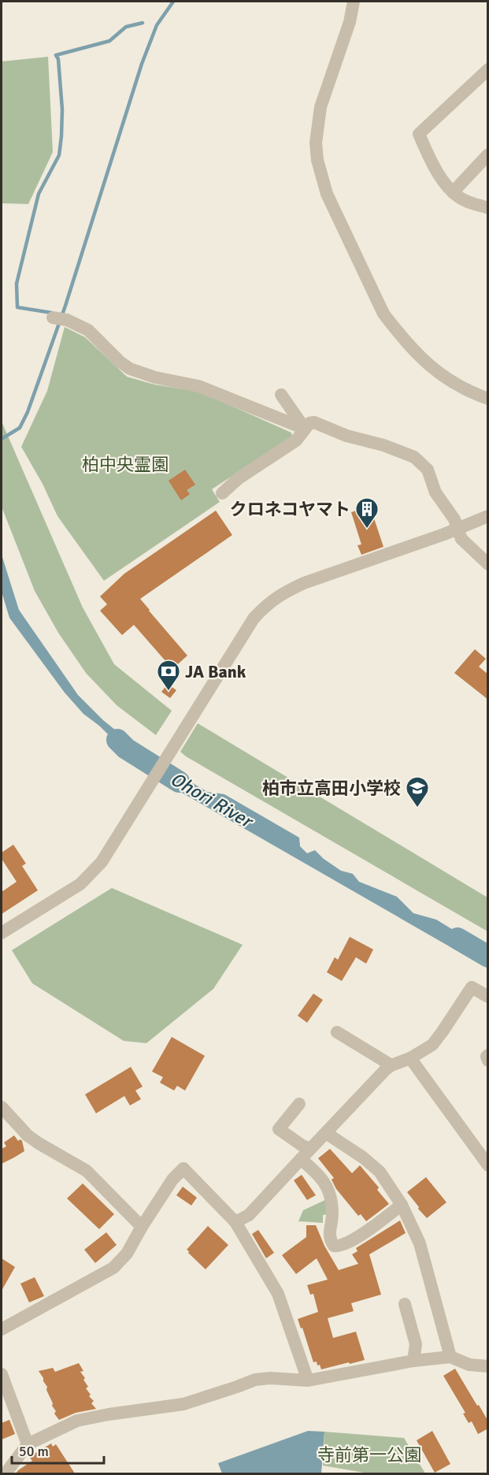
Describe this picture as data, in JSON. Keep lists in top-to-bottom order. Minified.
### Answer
{"water":["Ohori River"],"parks":["柏中央霊園","寺前第一公園"],"places":{"building":["クロネコヤマト"],"bank":["JA Bank"],"school or university":["柏市立高田小学校"]},"scale_bar":"50 m"}
